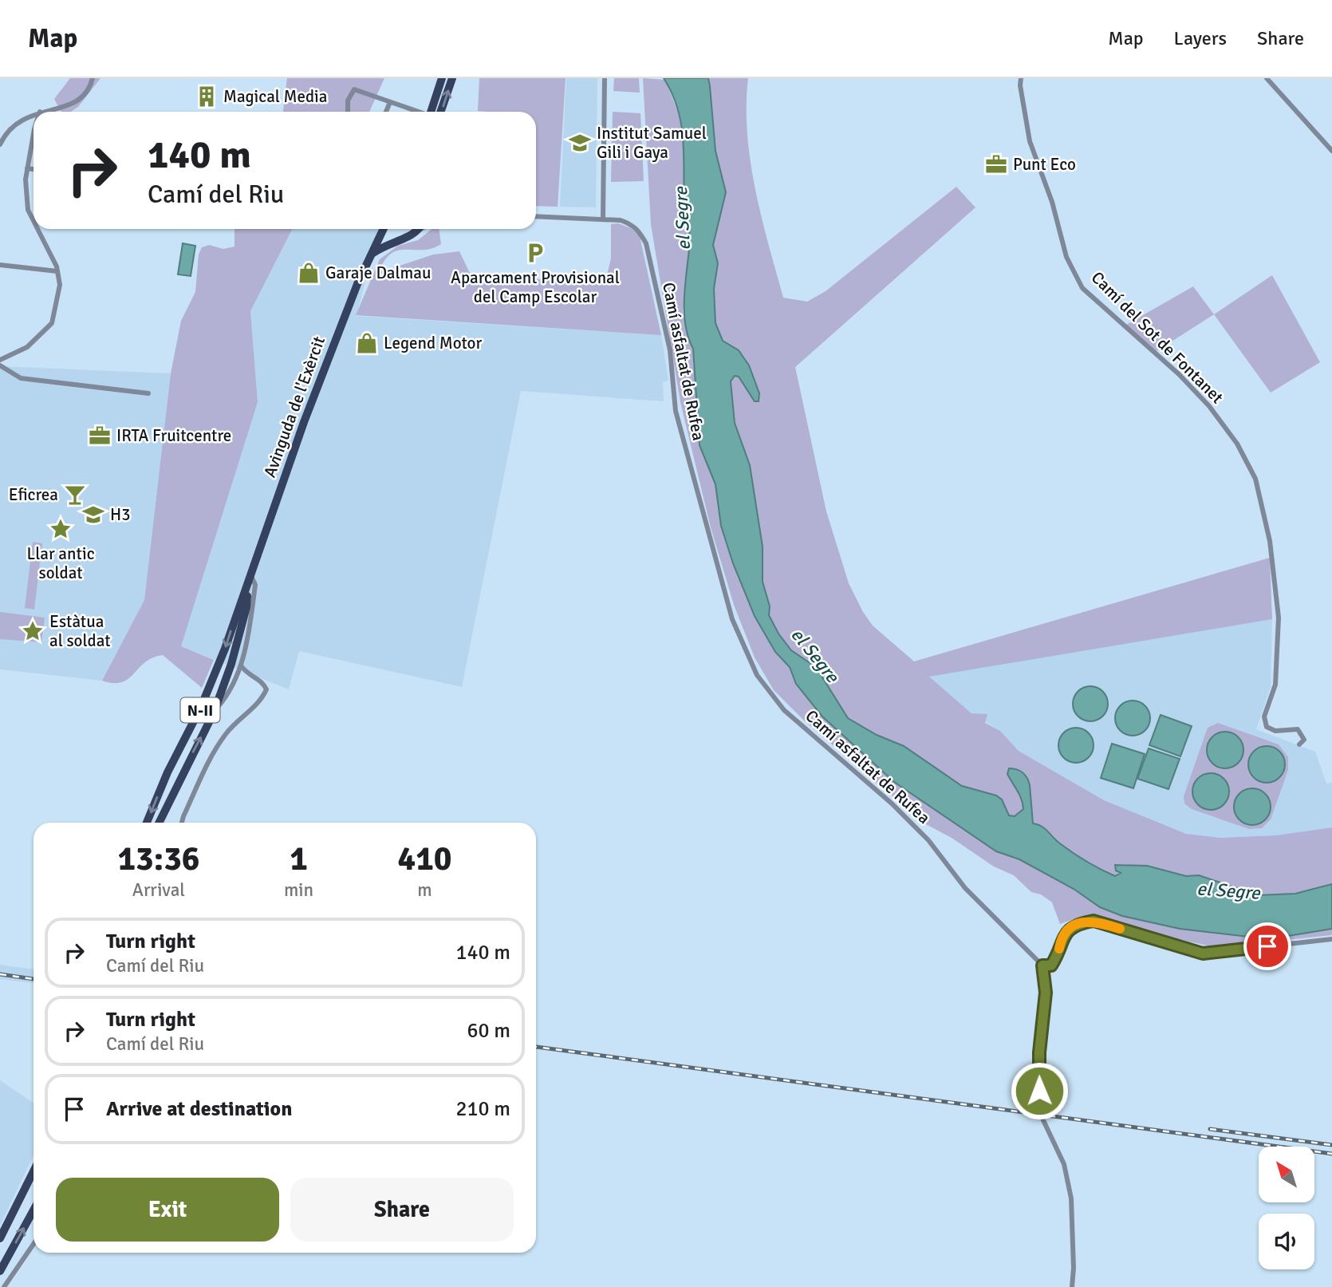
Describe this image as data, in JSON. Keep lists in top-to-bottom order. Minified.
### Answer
{"streets":{"main road":["Avinguda de l'Exèrcit","N-II"],"street":["Camí del Sot de Fontanet","Camí asfaltat de Rufea"]},"water":["el Segre"],"places":{"building":["Magical Media"],"school or university":["Institut Samuel Gili i Gaya","H3"],"office":["Punt Eco","IRTA Fruitcentre"],"parking":["Aparcament Provisional del Camp Escolar"],"shop":["Garaje Dalmau","Legend Motor"],"bar":["Eficrea"],"place":["Llar antic soldat","Estàtua al soldat"]},"north":"top left","page":{"header":"Map","nav":["Map","Layers","Share"],"turn":["140 m","Camí del Riu"],"eta":["13:36","Arrival","1","min","410","m"],"list":[{"name":"Turn right","note":"Camí del Riu","value":"140 m"},{"name":"Turn right","note":"Camí del Riu","value":"60 m"},{"name":"Arrive at destination","value":"210 m"}],"buttons":["Exit","Share"]}}
